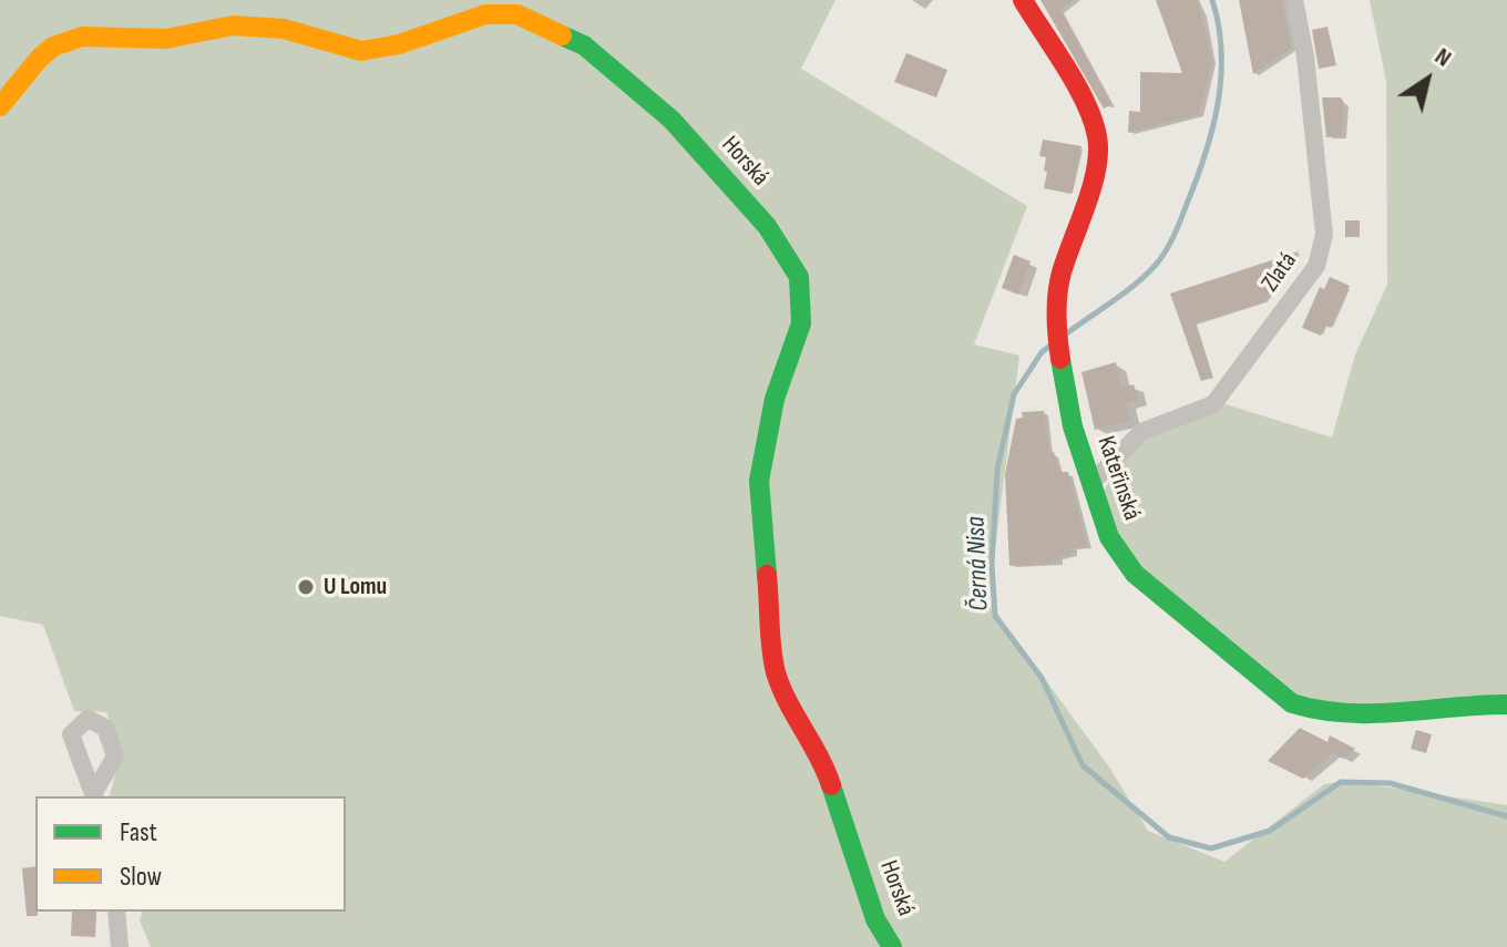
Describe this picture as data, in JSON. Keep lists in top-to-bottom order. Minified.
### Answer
{"streets":{"street":["Horská","Zlatá","Kateřinská"]},"crossings":[["Zlatá","Kateřinská"]],"water":["Černá Nisa"],"places":["U Lomu"],"legend":["Fast","Slow"],"north":"top right"}
